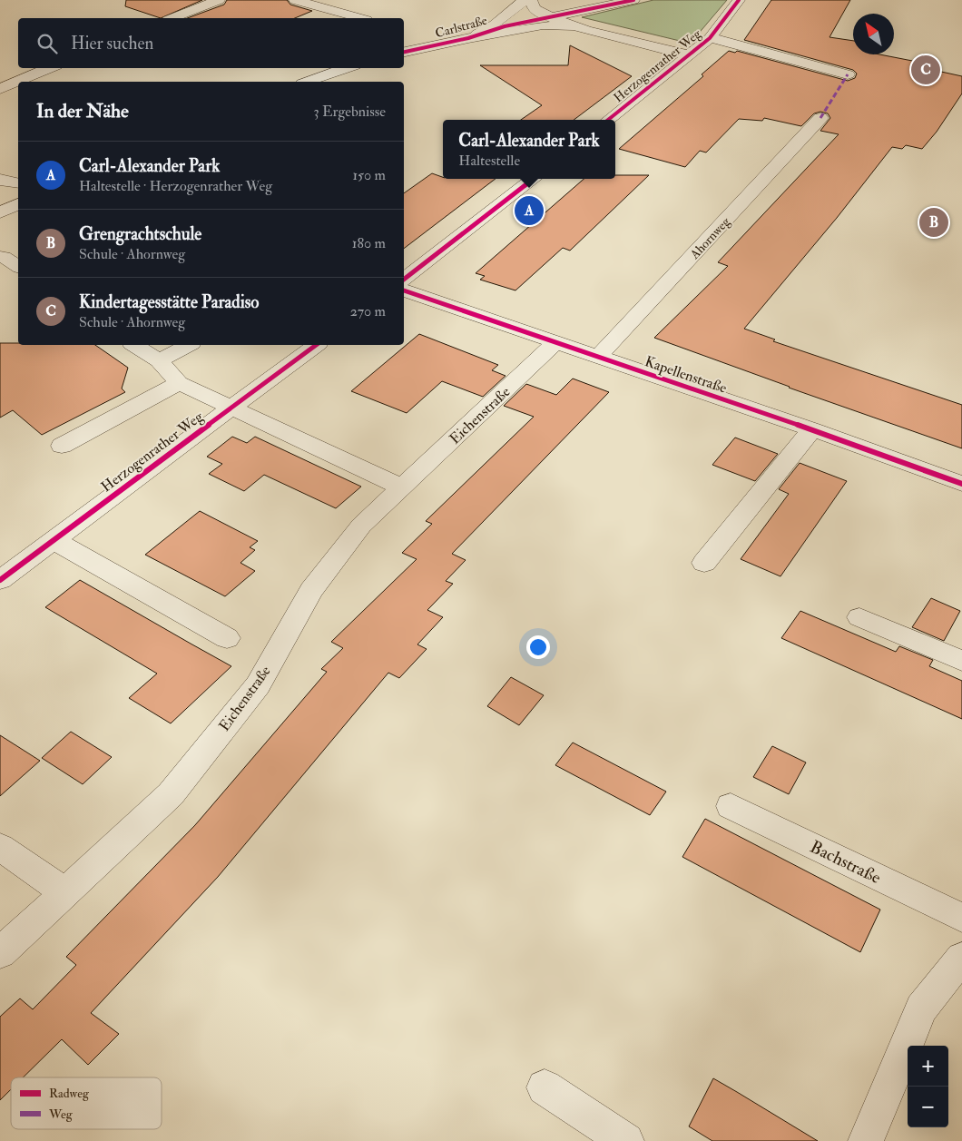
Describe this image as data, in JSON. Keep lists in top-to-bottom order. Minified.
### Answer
{"streets":{"street":["Carlstraße","Herzogenrather Weg","Ahornweg","Kapellenstraße","Eichenstraße","Bachstraße"]},"crossings":[["Carlstraße","Herzogenrather Weg"],["Ahornweg","Kapellenstraße"],["Kapellenstraße","Eichenstraße"]],"legend":["Radweg","Weg"],"north":"top left","page":{"search":"Hier suchen","pins":["C","A","B"],"heading":["In der Nähe","3 Ergebnisse"],"popup":["Carl-Alexander Park","Haltestelle"],"list":[{"mark":"A","name":"Carl-Alexander Park","note":"Haltestelle · Herzogenrather Weg","value":"150 m"},{"mark":"B","name":"Grengrachtschule","note":"Schule · Ahornweg","value":"180 m"},{"mark":"C","name":"Kindertagesstätte Paradiso","note":"Schule · Ahornweg","value":"270 m"}],"map_buttons":["+","−"]}}
